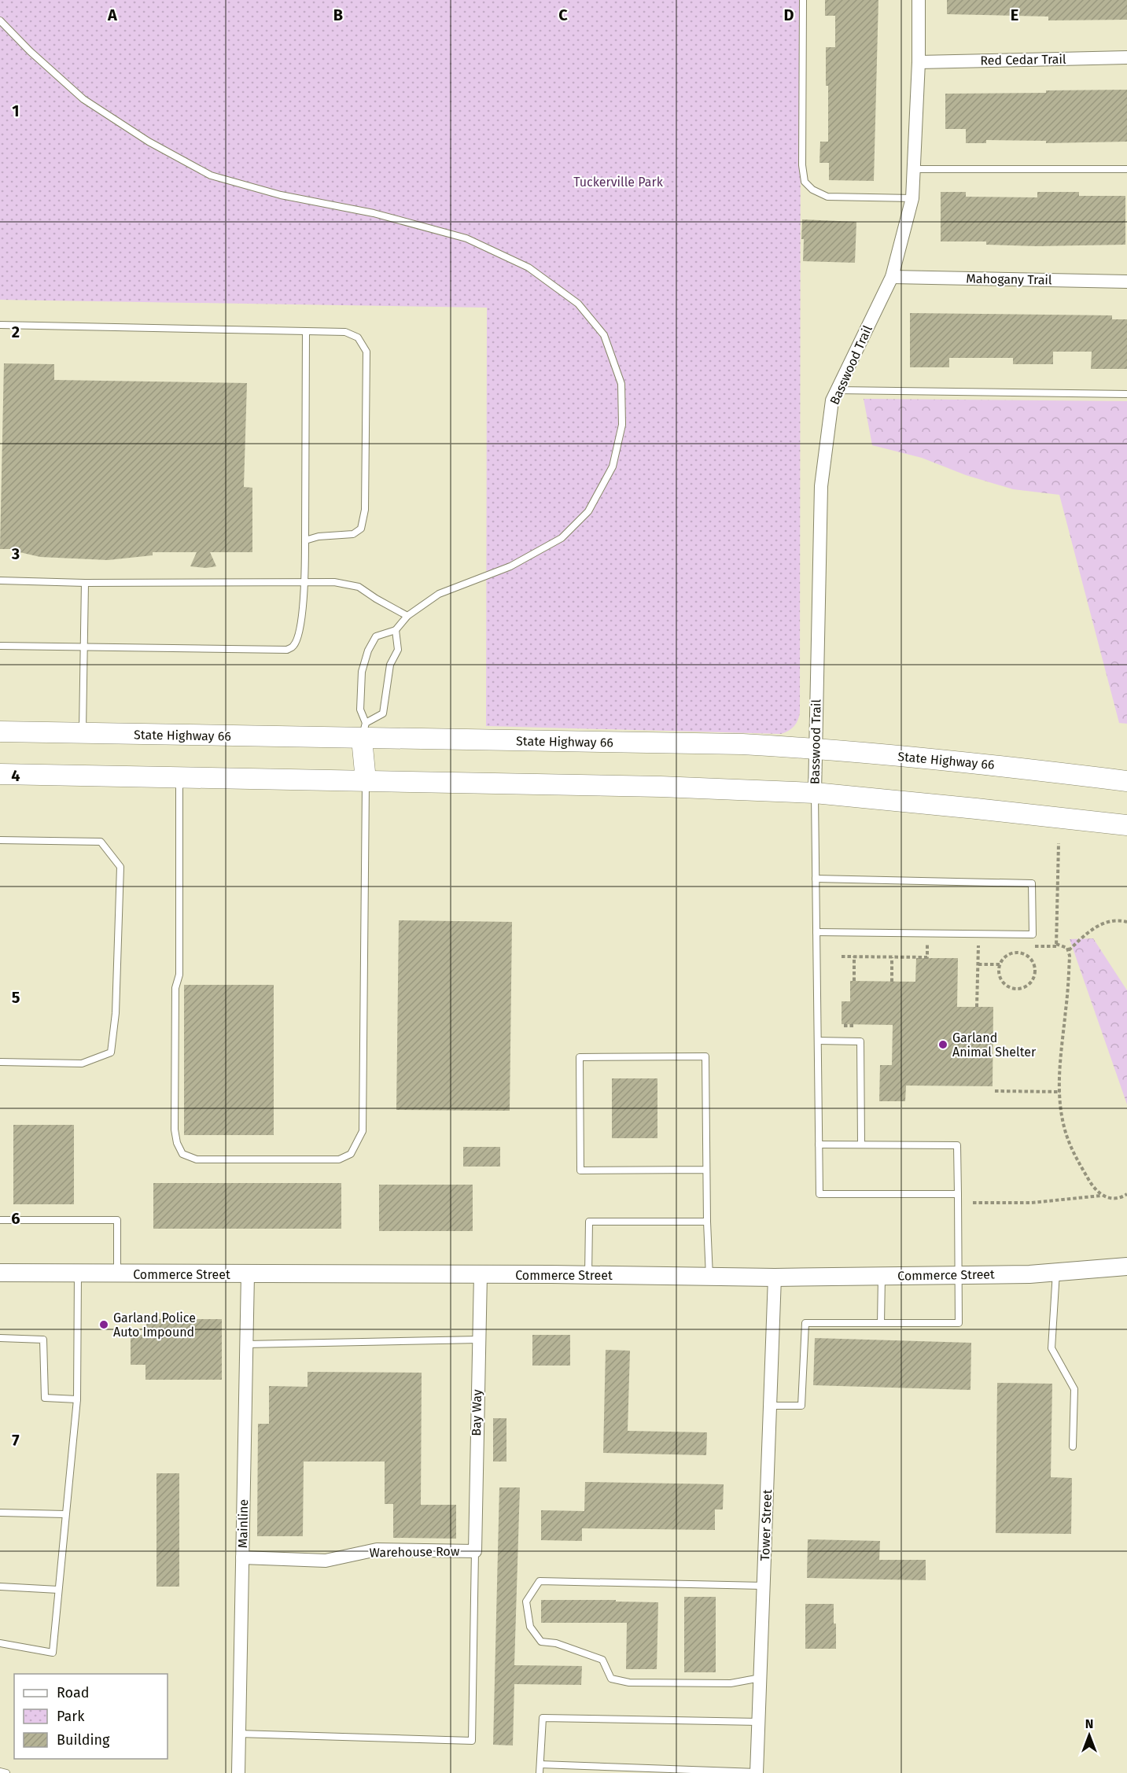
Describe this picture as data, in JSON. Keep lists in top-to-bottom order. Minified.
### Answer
{"streets":{"main road":["State Highway 66"],"street":["Red Cedar Trail","Mahogany Trail","Basswood Trail","Commerce Street","Bay Way","Mainline","Tower Street","Warehouse Row"]},"crossings":[["Red Cedar Trail","Basswood Trail"],["Mahogany Trail","Basswood Trail"],["Basswood Trail","State Highway 66"],["Commerce Street","Bay Way"],["Commerce Street","Mainline"],["Commerce Street","Tower Street"],["Bay Way","Warehouse Row"],["Mainline","Warehouse Row"]],"parks":["Tuckerville Park"],"places":["Garland Animal Shelter","Garland Police Auto Impound"],"legend":["Road","Park","Building"],"north":"top","grid":{"columns":["A","B","C","D","E"],"rows":["1","2","3","4","5","6","7"]}}
